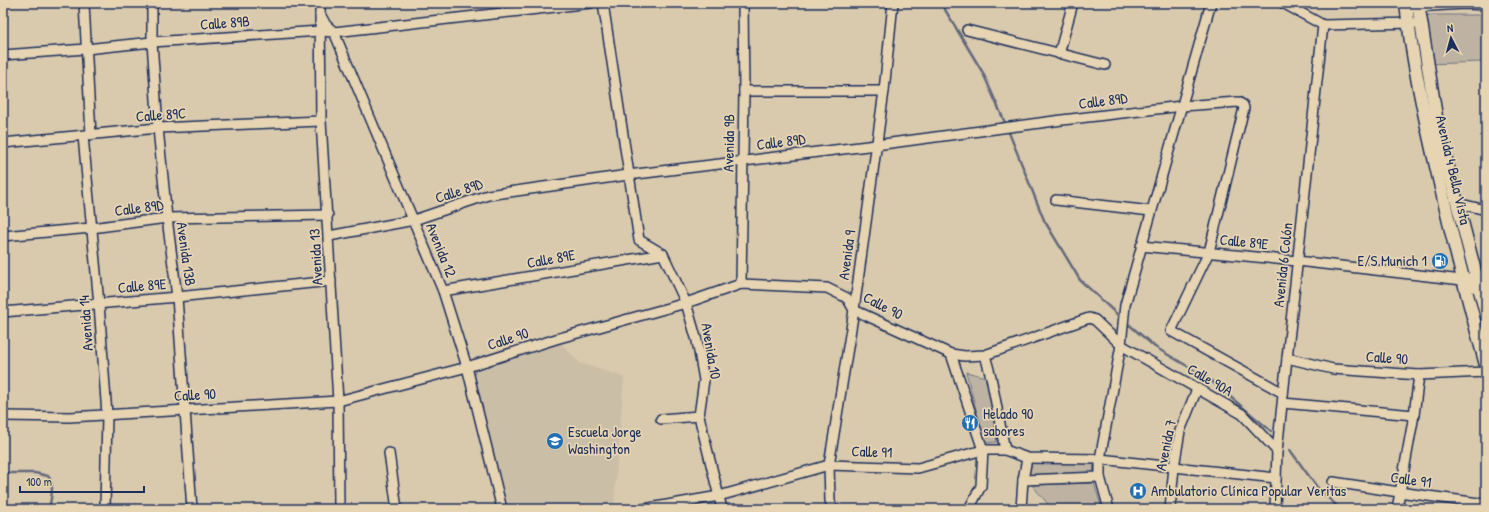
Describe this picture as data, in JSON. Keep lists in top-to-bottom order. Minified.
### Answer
{"streets":{"street":["Calle 89B","Calle 89D","Calle 89C","Avenida 9B","Avenida 4 Bella Vista","Calle 89E","Avenida 12","Avenida 13B","Avenida 9","Avenida 13","Avenida 6 Colón","Calle 90","Avenida 14","Avenida 10","Calle 90A","Avenida 7","Calle 91"]},"crossings":[["Calle 89B","Avenida 12"],["Calle 89B","Avenida 13B"],["Calle 89B","Avenida 13"],["Calle 89B","Avenida 14"],["Calle 89D","Avenida 9B"],["Calle 89D","Calle 89E"],["Calle 89D","Avenida 12"],["Calle 89D","Avenida 13B"],["Calle 89D","Avenida 9"],["Calle 89D","Avenida 13"],["Calle 89D","Avenida 14"],["Calle 89C","Avenida 13B"],["Calle 89C","Avenida 13"],["Calle 89C","Avenida 14"],["Avenida 9B","Calle 90"],["Avenida 4 Bella Vista","Calle 89E"],["Calle 89E","Avenida 12"],["Calle 89E","Avenida 13B"],["Calle 89E","Avenida 13"],["Calle 89E","Avenida 6 Colón"],["Calle 89E","Avenida 14"],["Calle 89E","Avenida 10"],["Avenida 12","Avenida 13"],["Avenida 12","Calle 90"],["Avenida 13B","Calle 90"],["Avenida 9","Calle 90"],["Avenida 9","Calle 91"],["Avenida 13","Calle 90"],["Avenida 6 Colón","Calle 90"],["Avenida 6 Colón","Calle 90A"],["Avenida 6 Colón","Calle 91"],["Calle 90","Avenida 14"],["Calle 90","Avenida 10"],["Calle 90","Calle 90A"],["Avenida 10","Calle 91"],["Calle 90A","Avenida 7"],["Avenida 7","Calle 91"]],"places":{"fuel station":["E/S Munich 1"],"restaurant":["Helado 90 sabores"],"school or university":["Escuela Jorge Washington"],"hospital":["Ambulatorio Clínica Popular Veritas"]},"scale_bar":"100 m","north":"top"}
